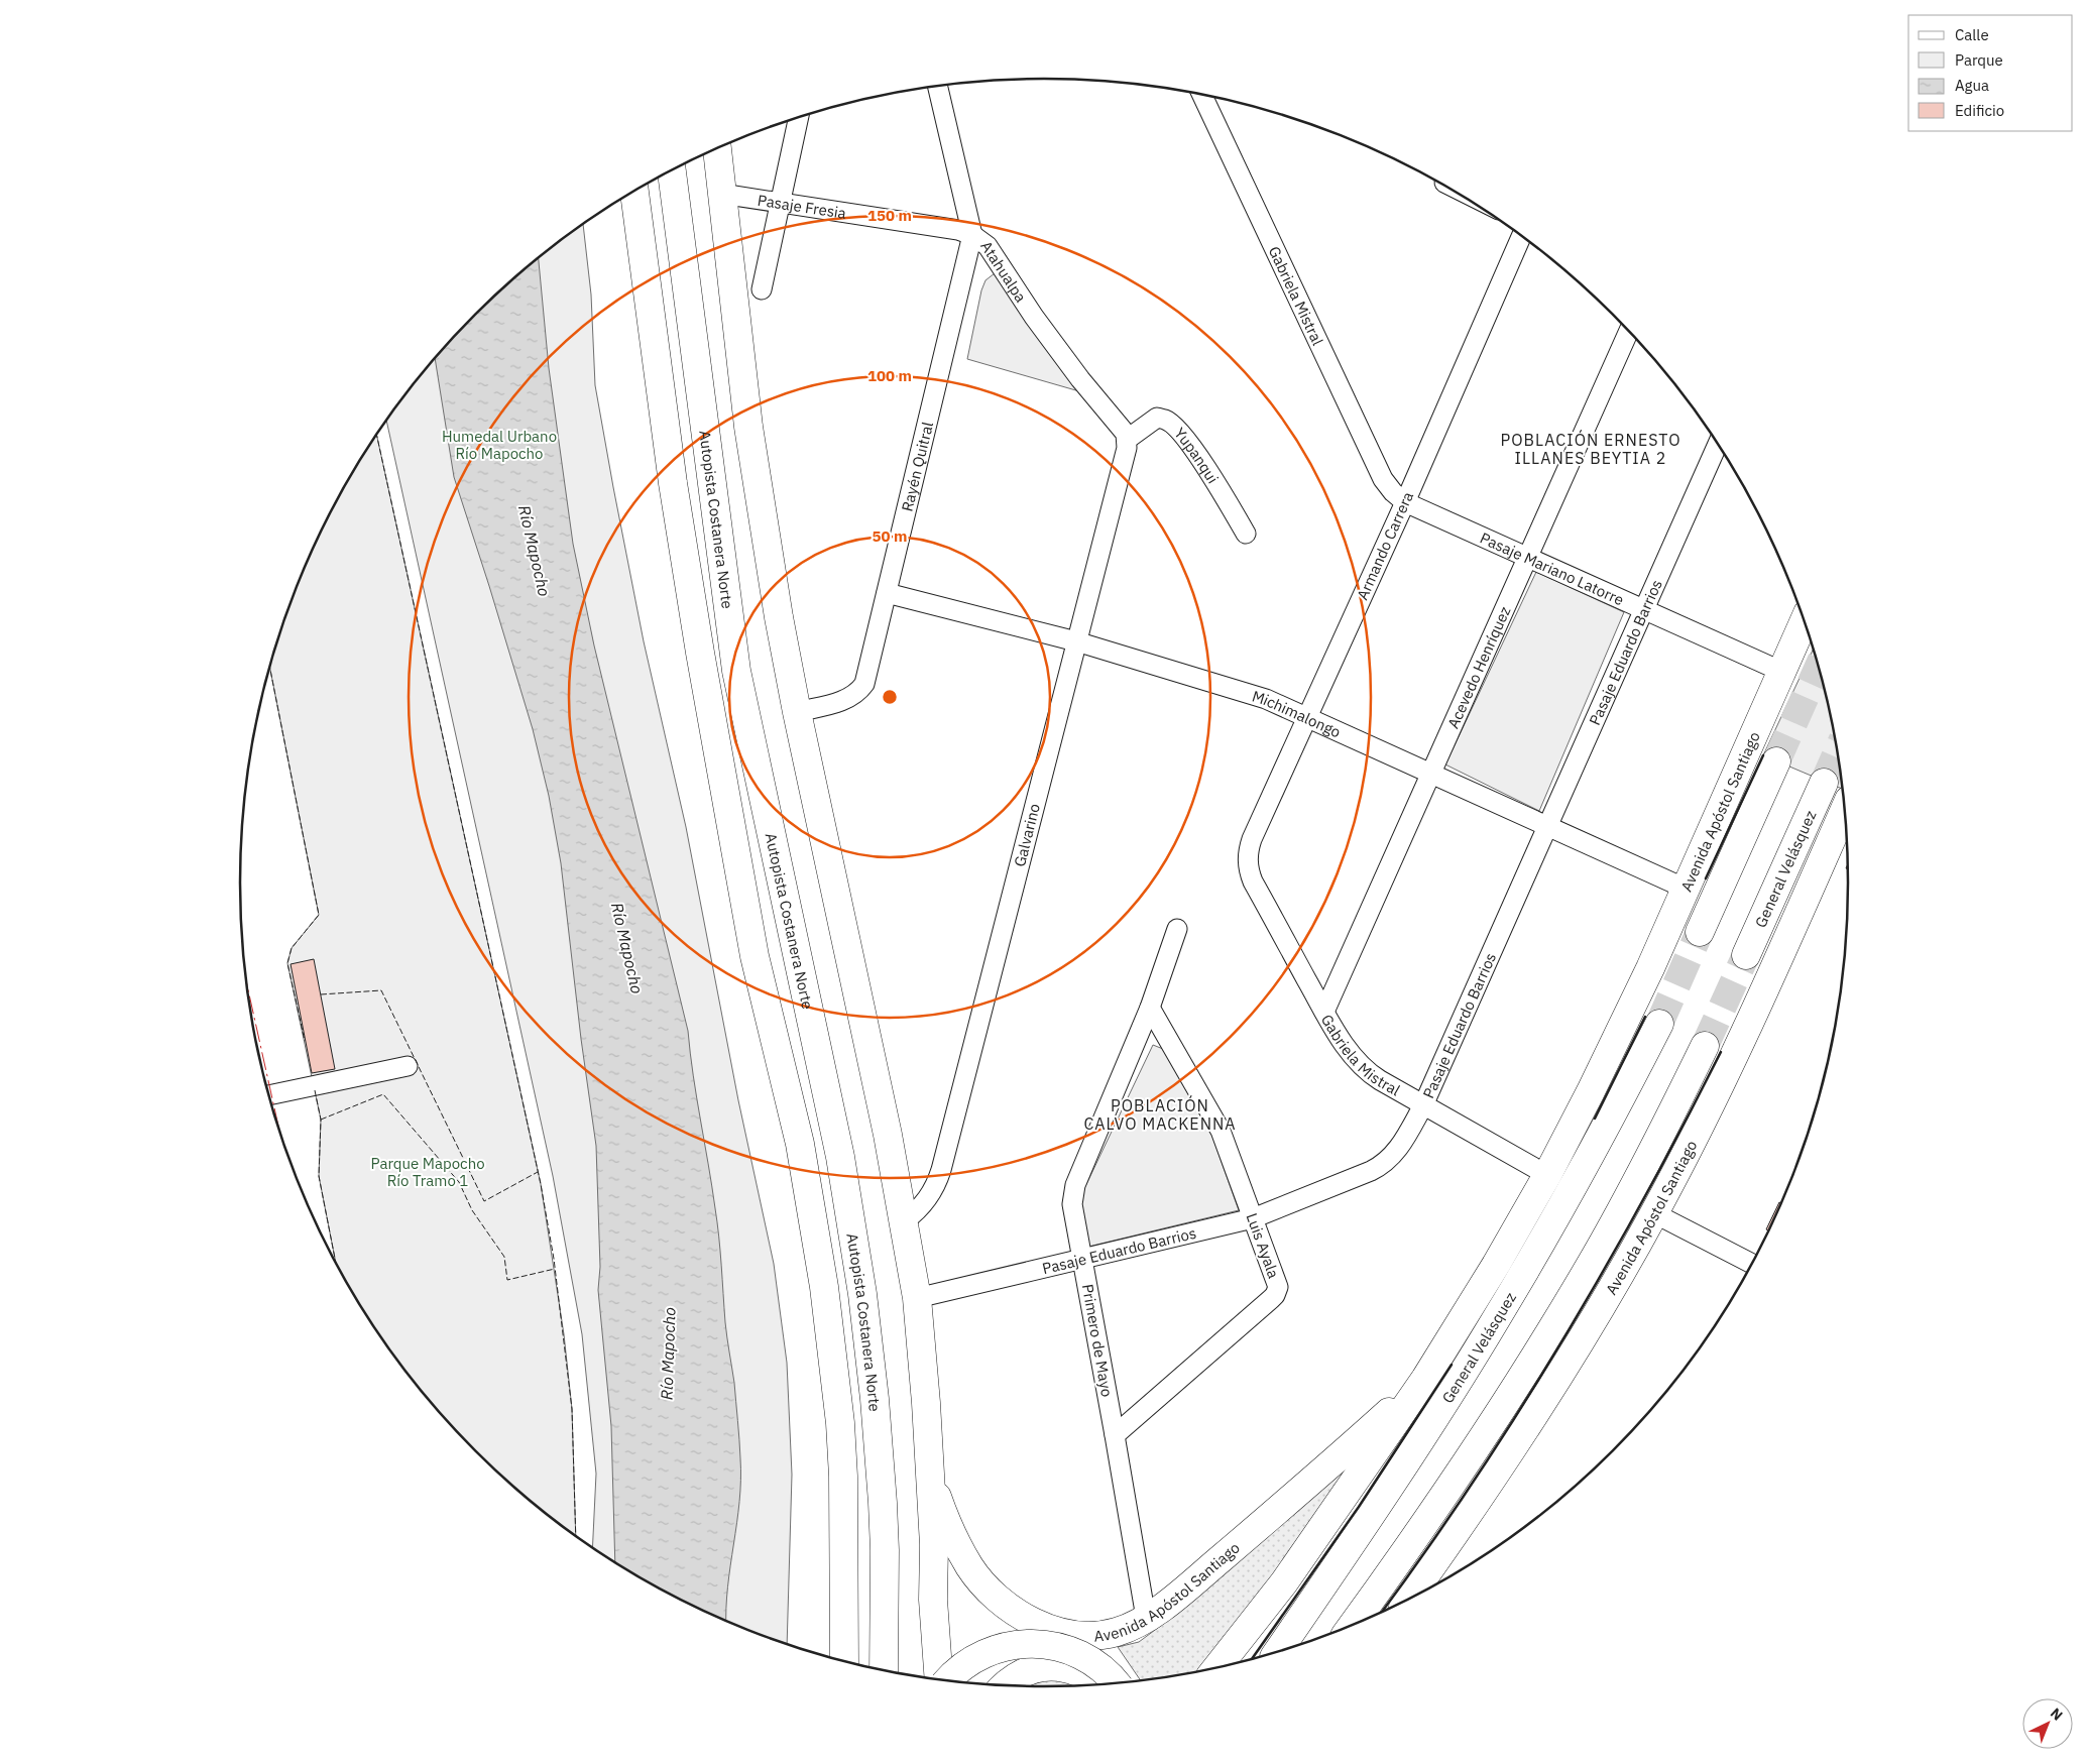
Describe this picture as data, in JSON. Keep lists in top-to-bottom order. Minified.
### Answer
{"streets":{"main road":["Autopista Costanera Norte","Avenida Apóstol Santiago","General Velásquez"],"street":["Pasaje Fresia","Atahualpa","Gabriela Mistral","Yupanqui","Rayén Quitral","Armando Carrera","Pasaje Mariano Latorre","Pasaje Eduardo Barrios","Acevedo Henríquez","Michimalongo","Galvarino","Luis Ayala","Primero de Mayo"]},"crossings":[["Pasaje Fresia","Atahualpa"],["Pasaje Fresia","Rayén Quitral"],["Atahualpa","Yupanqui"],["Atahualpa","Rayén Quitral"],["Atahualpa","Galvarino"],["Gabriela Mistral","Armando Carrera"],["Gabriela Mistral","Pasaje Mariano Latorre"],["Gabriela Mistral","Pasaje Eduardo Barrios"],["Gabriela Mistral","Acevedo Henríquez"],["Gabriela Mistral","Avenida Apóstol Santiago"],["Yupanqui","Galvarino"],["Rayén Quitral","Michimalongo"],["Armando Carrera","Pasaje Mariano Latorre"],["Armando Carrera","Michimalongo"],["Pasaje Mariano Latorre","Pasaje Eduardo Barrios"],["Pasaje Mariano Latorre","Acevedo Henríquez"],["Pasaje Mariano Latorre","Avenida Apóstol Santiago"],["Pasaje Eduardo Barrios","Michimalongo"],["Pasaje Eduardo Barrios","Luis Ayala"],["Pasaje Eduardo Barrios","Primero de Mayo"],["Acevedo Henríquez","Michimalongo"],["Michimalongo","Avenida Apóstol Santiago"],["Michimalongo","Galvarino"],["Avenida Apóstol Santiago","Primero de Mayo"],["Luis Ayala","Primero de Mayo"]],"districts":["POBLACIÓN ERNESTO ILLANES BEYTIA 2","POBLACIÓN CALVO MACKENNA"],"water":["Río Mapocho"],"parks":["Humedal Urbano Río Mapocho","Parque Mapocho Río Tramo 1"],"legend":["Calle","Parque","Agua","Edificio"],"north":"top right","rings":["150 m","100 m","50 m"]}
